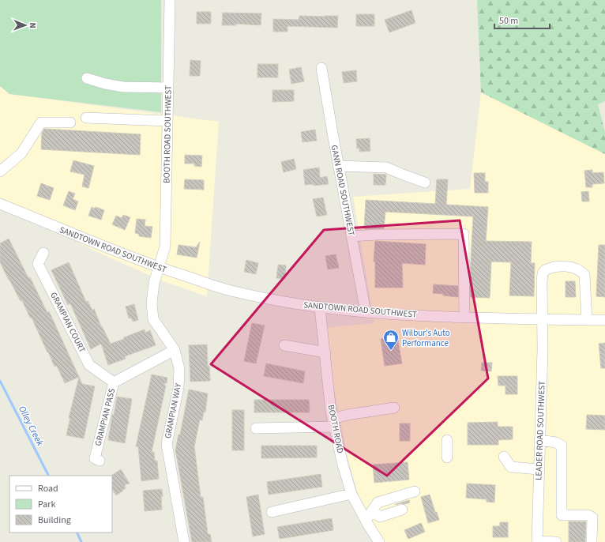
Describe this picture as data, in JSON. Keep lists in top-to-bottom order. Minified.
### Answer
{"streets":{"street":["BOOTH ROAD SOUTHWEST","GANN ROAD SOUTHWEST","SANDTOWN ROAD SOUTHWEST","GRAMPIAN COURT","GRAMPIAN WAY","GRAMPIAN PASS","BOOTH ROAD","LEADER ROAD SOUTHWEST"]},"crossings":[["BOOTH ROAD SOUTHWEST","SANDTOWN ROAD SOUTHWEST"],["BOOTH ROAD SOUTHWEST","GRAMPIAN WAY"],["GANN ROAD SOUTHWEST","SANDTOWN ROAD SOUTHWEST"],["SANDTOWN ROAD SOUTHWEST","GRAMPIAN WAY"],["SANDTOWN ROAD SOUTHWEST","BOOTH ROAD"],["SANDTOWN ROAD SOUTHWEST","LEADER ROAD SOUTHWEST"],["GRAMPIAN COURT","GRAMPIAN PASS"],["GRAMPIAN WAY","GRAMPIAN PASS"]],"water":["Olley Creek"],"places":{"shop":["Wilbur's Auto Performance"]},"legend":["Road","Park","Building"],"scale_bar":"50 m","north":"right"}
